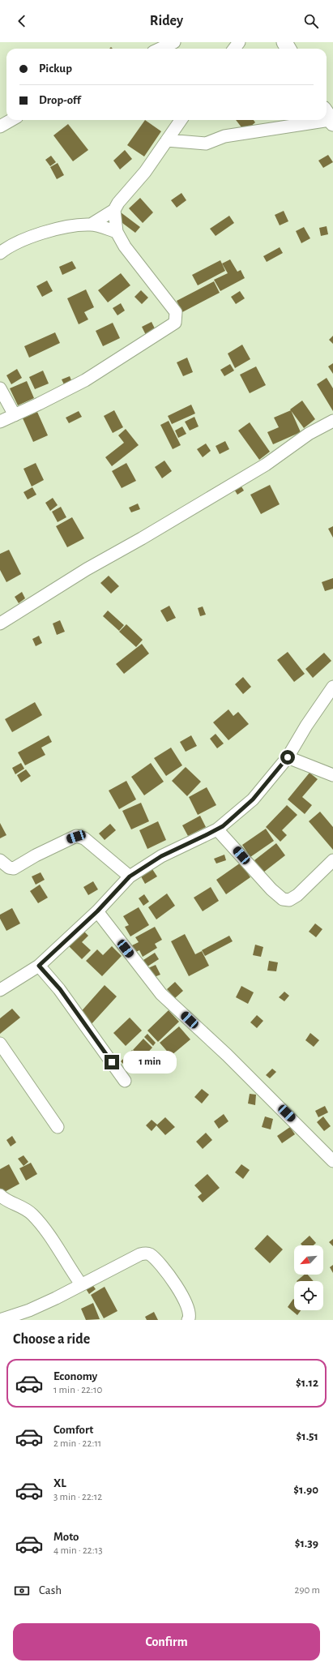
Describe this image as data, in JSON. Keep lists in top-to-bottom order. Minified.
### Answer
{"north":"bottom left","page":{"header":"Ridey","banner":["Pickup","Drop-off"],"bubble":"1 min","heading":"Choose a ride","list":[{"name":"Economy","note":"1 min · 22:10","value":"$1.12"},{"name":"Comfort","note":"2 min · 22:11","value":"$1.51"},{"name":"XL","note":"3 min · 22:12","value":"$1.90"},{"name":"Moto","note":"4 min · 22:13","value":"$1.39"}],"pay":["Cash","290 m"],"buttons":"Confirm"}}
